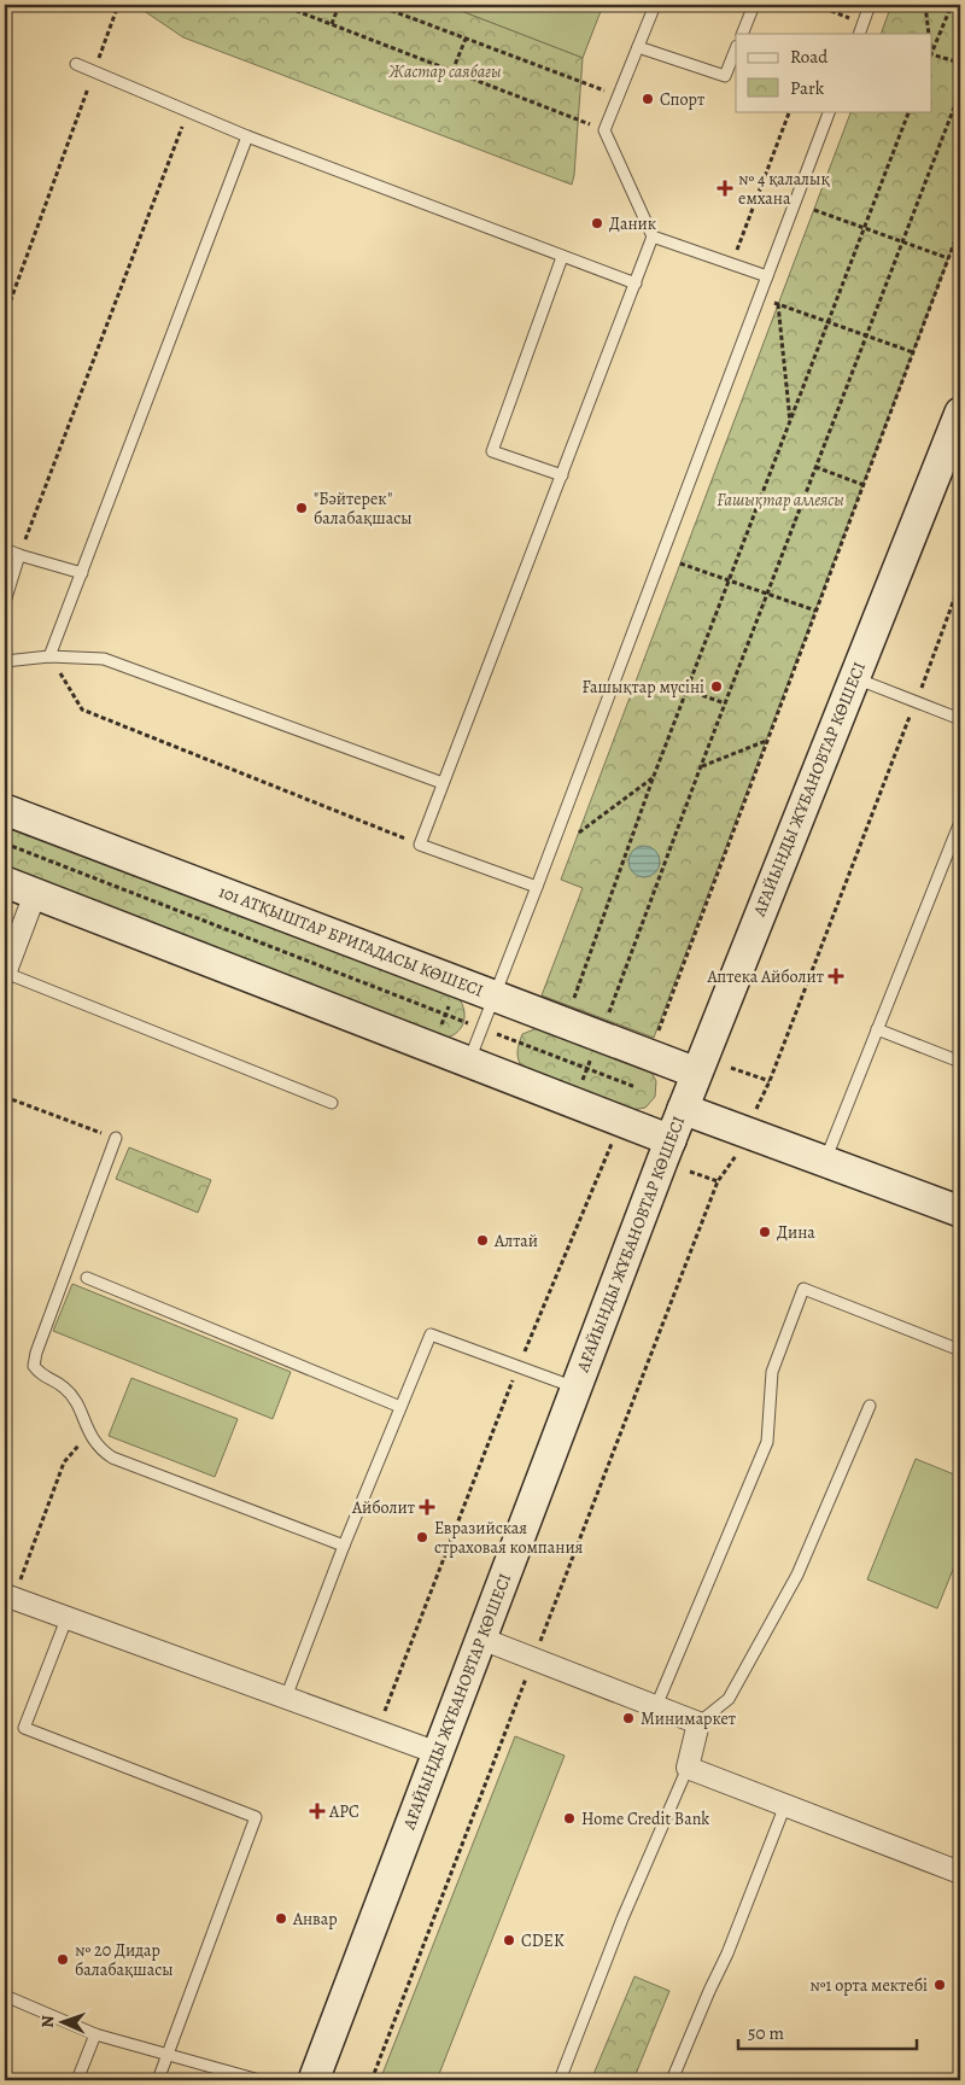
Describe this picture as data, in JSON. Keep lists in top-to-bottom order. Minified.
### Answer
{"streets":{"street":["АҒАЙЫНДЫ ЖҰБАНОВТАР КӨШЕСІ","101 АТҚЫШТАР БРИГАДАСЫ КӨШЕСІ"]},"crossings":[["АҒАЙЫНДЫ ЖҰБАНОВТАР КӨШЕСІ","101 АТҚЫШТАР БРИГАДАСЫ КӨШЕСІ"]],"parks":["Жастар саябағы","Ғашықтар аллеясы"],"places":{"other":["Спорт","Даник","\"Бәйтерек\" балабақшасы","Ғашықтар мүсіні","Дина","Алтай","Евразийская страховая компания","Минимаркет","Home Credit Bank","Анвар","CDEK","№ 20 Дидар балабақшасы","№1 орта мектебі"],"health":["№ 4 қалалық емхана","Аптека Айболит","Айболит","АРС"]},"legend":["Road","Park"],"scale_bar":"50 m","north":"left"}
